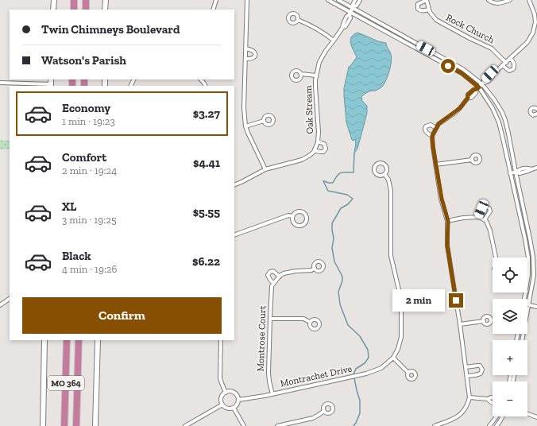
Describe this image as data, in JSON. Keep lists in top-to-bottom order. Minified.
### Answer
{"streets":{"highway":["MO 364"],"street":["Rock Church","Oak Stream","Montrose Court","Montrachet Drive"]},"crossings":[["Montrose Court","Montrachet Drive"]],"page":{"banner":["Twin Chimneys Boulevard","Watson's Parish"],"list":[{"name":"Economy","note":"1 min · 19:23","value":"$3.27"},{"name":"Comfort","note":"2 min · 19:24","value":"$4.41"},{"name":"XL","note":"3 min · 19:25","value":"$5.55"},{"name":"Black","note":"4 min · 19:26","value":"$6.22"}],"map_buttons":["+","−"],"bubble":"2 min","buttons":"Confirm"}}
